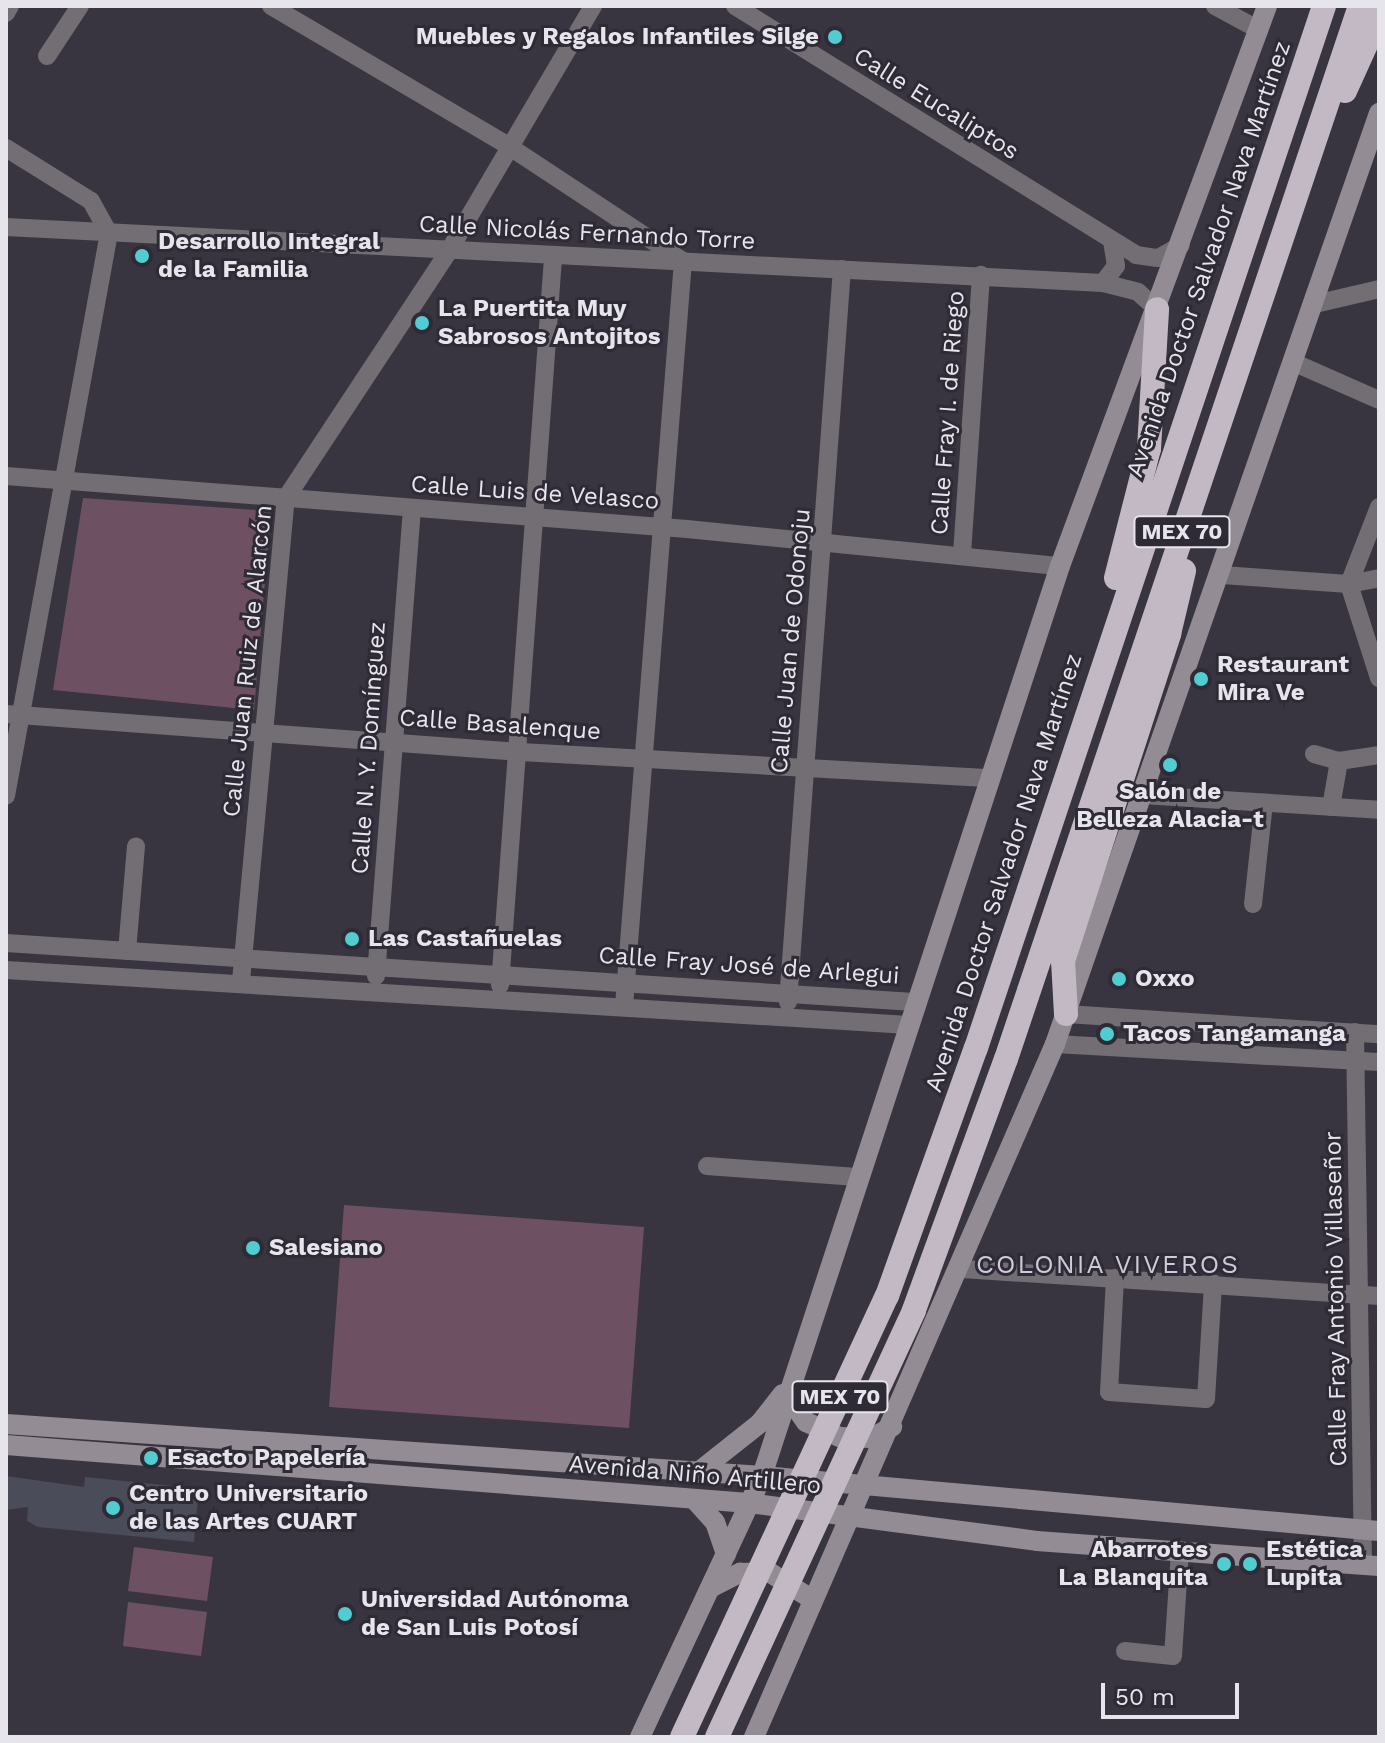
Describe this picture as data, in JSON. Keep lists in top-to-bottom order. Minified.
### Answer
{"streets":{"highway":["Avenida Doctor Salvador Nava Martínez","MEX 70"],"main road":["Avenida Niño Artillero"],"street":["Calle Eucaliptos","Calle Nicolás Fernando Torre","Calle Fray I. de Riego","Calle Luis de Velasco","Calle Juan de Odonoju","Calle Juan Ruiz de Alarcón","Calle Basalenque","Calle N. Y. Domínguez","Calle Fray José de Arlegui","Calle Fray Antonio Villaseñor"]},"crossings":[["Calle Eucaliptos","Avenida Doctor Salvador Nava Martínez"],["Calle Nicolás Fernando Torre","Avenida Doctor Salvador Nava Martínez"],["Calle Nicolás Fernando Torre","Calle Fray I. de Riego"],["Calle Nicolás Fernando Torre","Calle Juan de Odonoju"],["Calle Nicolás Fernando Torre","Calle Juan Ruiz de Alarcón"],["Avenida Doctor Salvador Nava Martínez","Calle Luis de Velasco"],["Avenida Doctor Salvador Nava Martínez","Calle Basalenque"],["Avenida Doctor Salvador Nava Martínez","Calle Fray José de Arlegui"],["Avenida Doctor Salvador Nava Martínez","Avenida Niño Artillero"],["Calle Fray I. de Riego","Calle Luis de Velasco"],["Calle Luis de Velasco","Calle Juan de Odonoju"],["Calle Luis de Velasco","Calle Juan Ruiz de Alarcón"],["Calle Luis de Velasco","Calle N. Y. Domínguez"],["Calle Juan de Odonoju","Calle Basalenque"],["Calle Juan de Odonoju","Calle Fray José de Arlegui"],["Calle Juan Ruiz de Alarcón","Calle Basalenque"],["Calle Juan Ruiz de Alarcón","Calle Fray José de Arlegui"],["Calle Basalenque","Calle N. Y. Domínguez"],["Calle N. Y. Domínguez","Calle Fray José de Arlegui"],["Calle Fray Antonio Villaseñor","Avenida Niño Artillero"]],"districts":["COLONIA VIVEROS"],"places":["Muebles y Regalos Infantiles Silge","Desarrollo Integral de la Familia","La Puertita Muy Sabrosos Antojitos","Restaurant Mira Ve","Salón de Belleza Alacia-t","Las Castañuelas","Oxxo","Tacos Tangamanga","Salesiano","Esacto Papelería","Centro Universitario de las Artes CUART","Abarrotes La Blanquita","Estética Lupita","Universidad Autónoma de San Luis Potosí"],"scale_bar":"50 m"}
